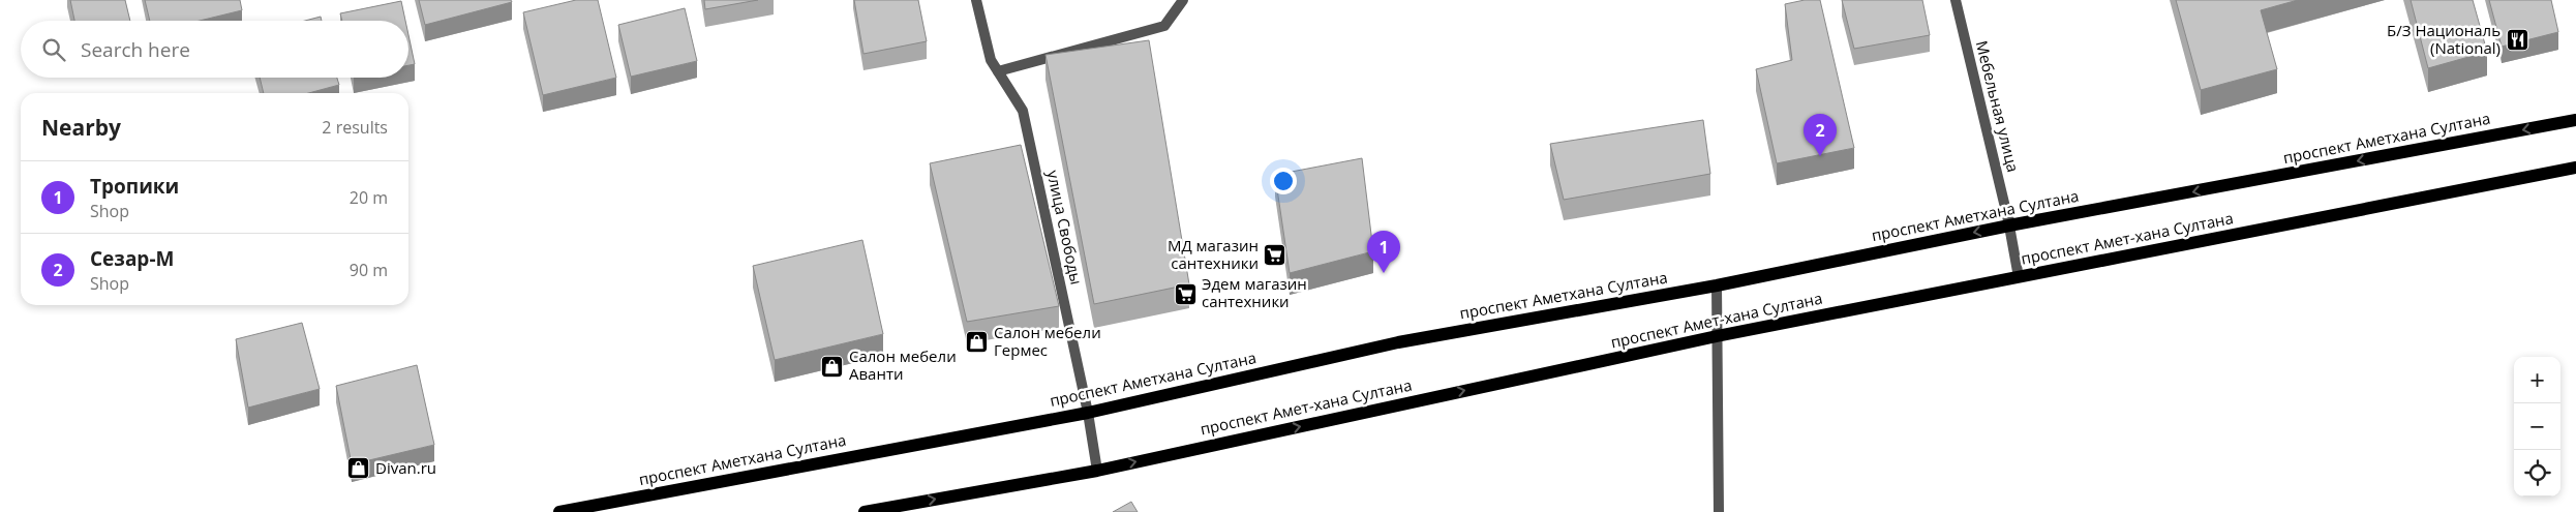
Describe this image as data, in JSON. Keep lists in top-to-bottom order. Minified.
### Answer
{"streets":{"main road":["проспект Аметхана Султана","проспект Амет-хана Султана"],"street":["Мебельная улица","улица Свободы"]},"crossings":[["Мебельная улица","проспект Аметхана Султана"],["Мебельная улица","проспект Амет-хана Султана"],["проспект Аметхана Султана","улица Свободы"],["улица Свободы","проспект Амет-хана Султана"]],"one_way":["проспект Аметхана Султана","проспект Амет-хана Султана"],"places":{"restaurant":["Б/З Националь (National)"],"supermarket":["МД магазин сантехники","Эдем магазин сантехники"],"shop":["Салон мебели Гермес","Салон мебели Аванти","Divan.ru"]},"page":{"search":"Search here","heading":["Nearby","2 results"],"pins":["2","1"],"list":[{"mark":"1","name":"Тропики","note":"Shop","value":"20 m"},{"mark":"2","name":"Сезар-М","note":"Shop","value":"90 m"}],"map_buttons":["+","−"]}}
